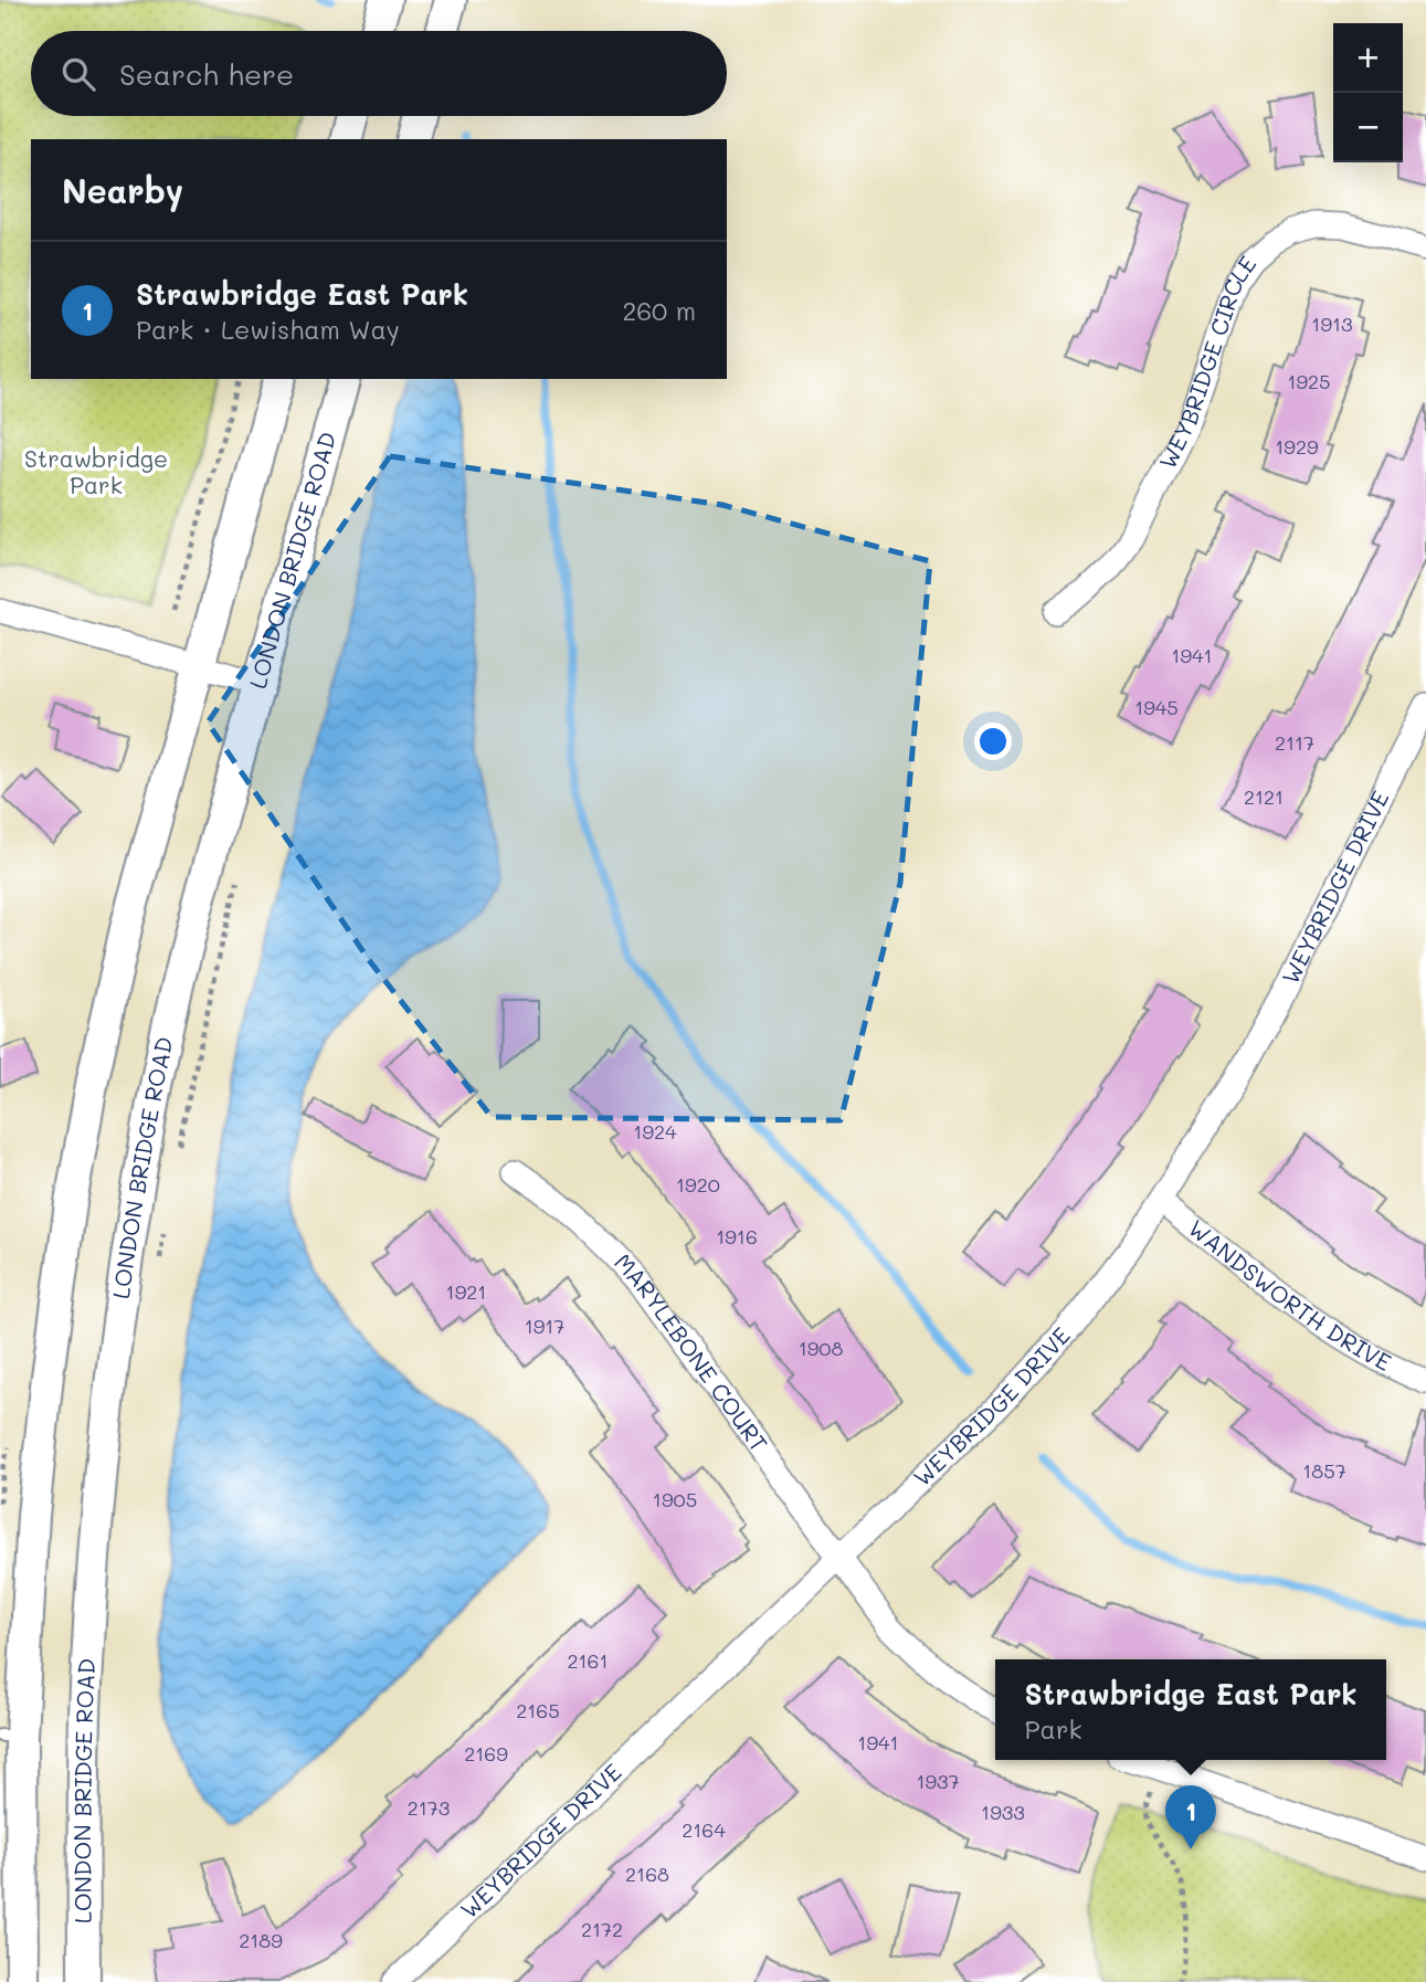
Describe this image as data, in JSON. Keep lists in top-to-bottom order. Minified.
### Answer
{"streets":{"main road":["LONDON BRIDGE ROAD"],"street":["WEYBRIDGE CIRCLE","WEYBRIDGE DRIVE","WANDSWORTH DRIVE","MARYLEBONE COURT"]},"crossings":[["WEYBRIDGE DRIVE","WANDSWORTH DRIVE"],["WEYBRIDGE DRIVE","MARYLEBONE COURT"]],"parks":["Strawbridge Park"],"house_numbers":["1913","1925","1929","1941","1945","2117","2121","1924","1920","1916","1921","1917","1908","1857","1905","2161","2165","1941","2169","1937","2173","1933","2164","2168","2172","2189"],"page":{"map_buttons":["+","−"],"search":"Search here","heading":"Nearby","list":[{"mark":"1","name":"Strawbridge East Park","note":"Park · Lewisham Way","value":"260 m"}],"popup":["Strawbridge East Park","Park"],"pins":"1"}}
